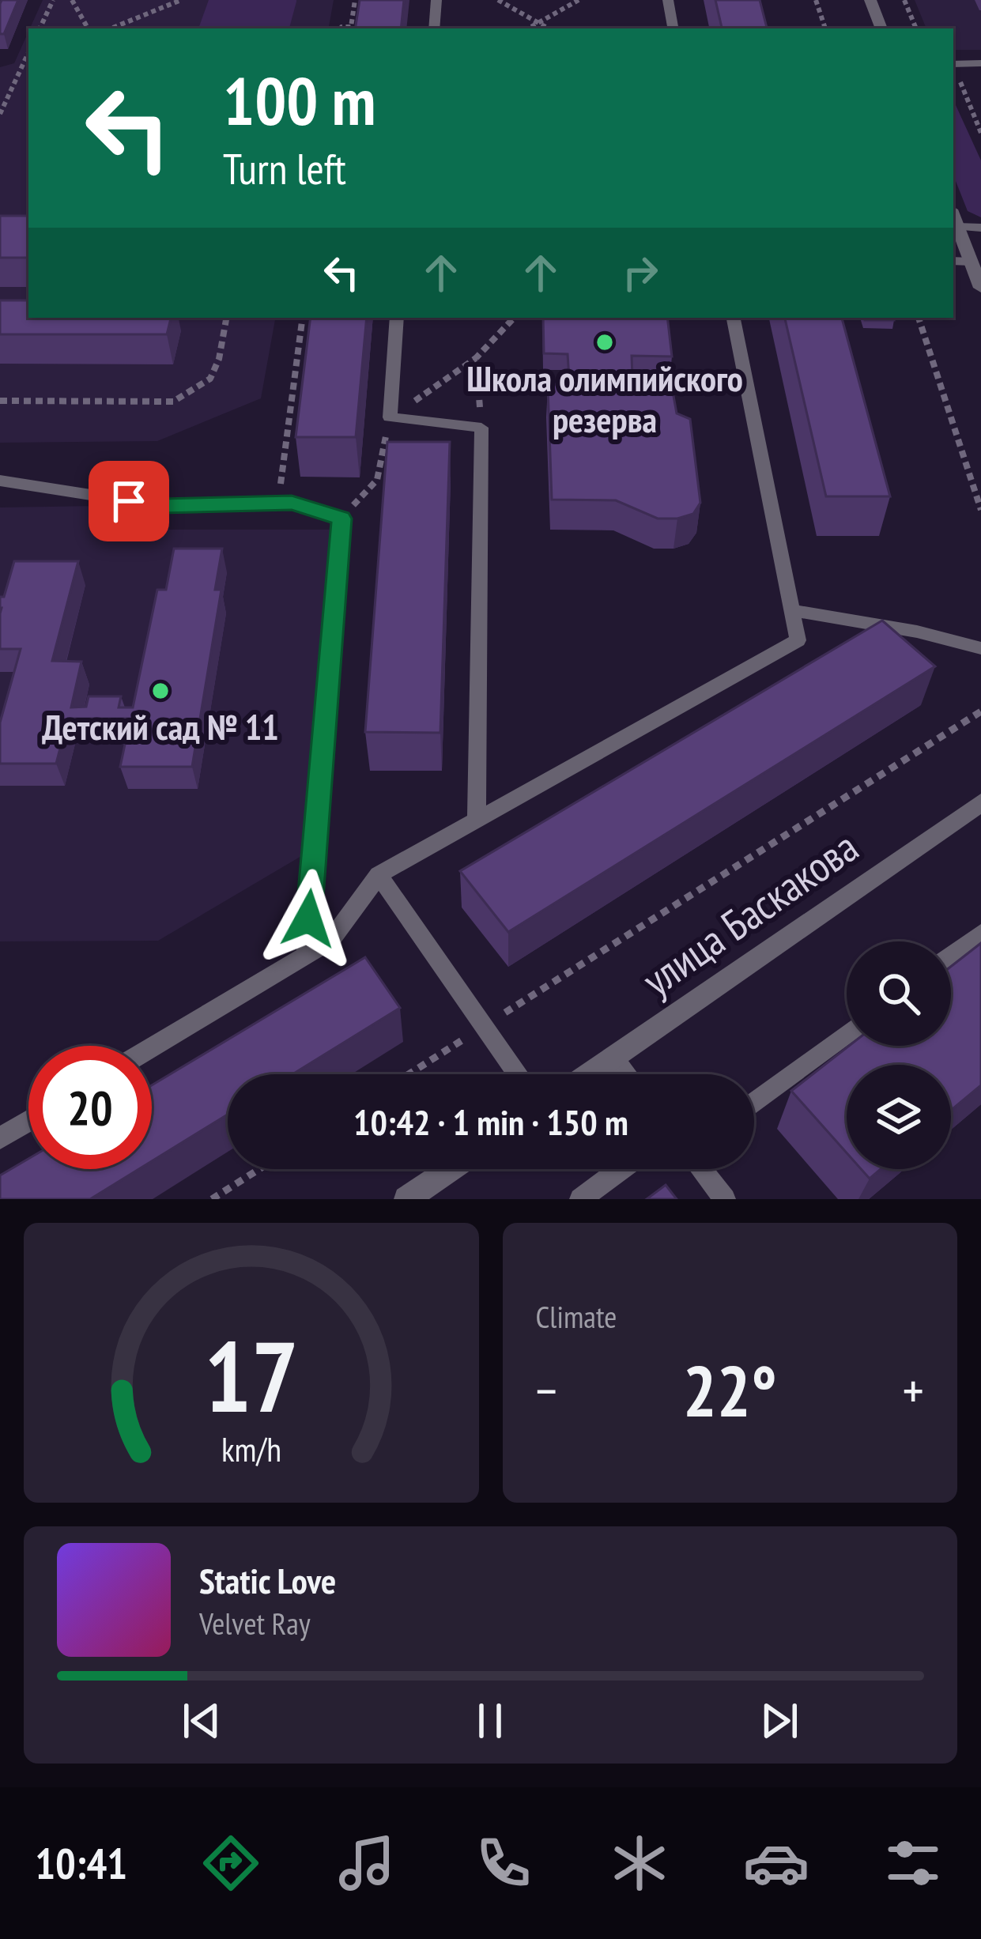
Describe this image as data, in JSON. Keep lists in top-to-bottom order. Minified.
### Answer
{"streets":{"street":["улица Баскакова"]},"places":["Школа олимпийского резерва","Детский сад № 11"],"page":{"turn":["100 m","Turn left"],"limit":"20","trip":"10:42 · 1 min · 150 m","tile":"Climate","heat":["−","22°","+"],"song":["Static Love","Velvet Ray"],"tabs":"10:41","gauge":["17","km/h"]}}
